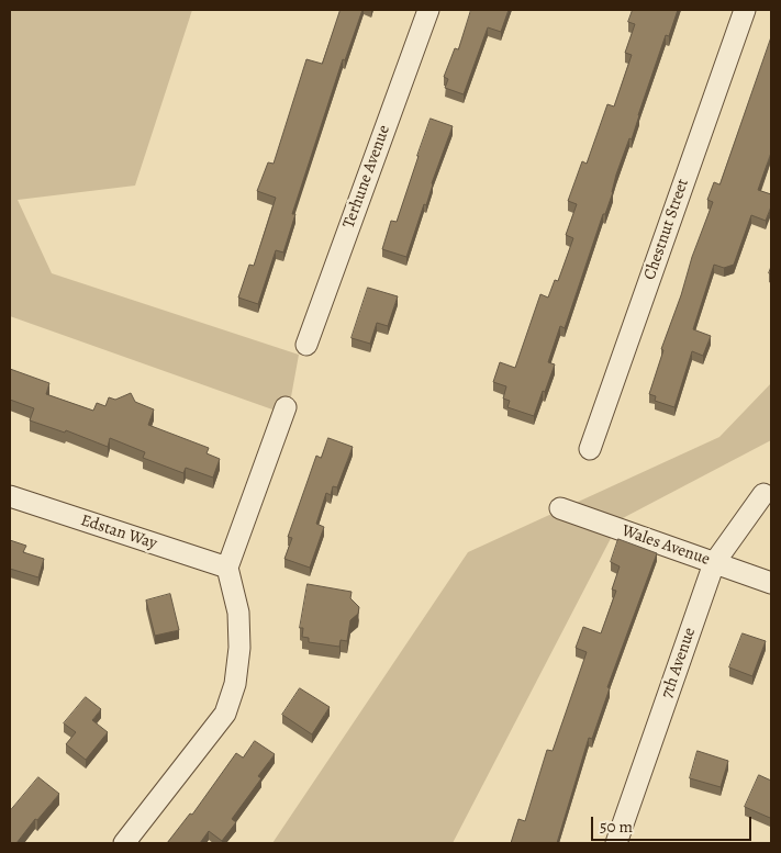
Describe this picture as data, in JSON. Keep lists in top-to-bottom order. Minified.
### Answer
{"streets":{"street":["Terhune Avenue","Chestnut Street","Edstan Way","Wales Avenue","7th Avenue"]},"crossings":[["Wales Avenue","7th Avenue"]],"scale_bar":"50 m"}
